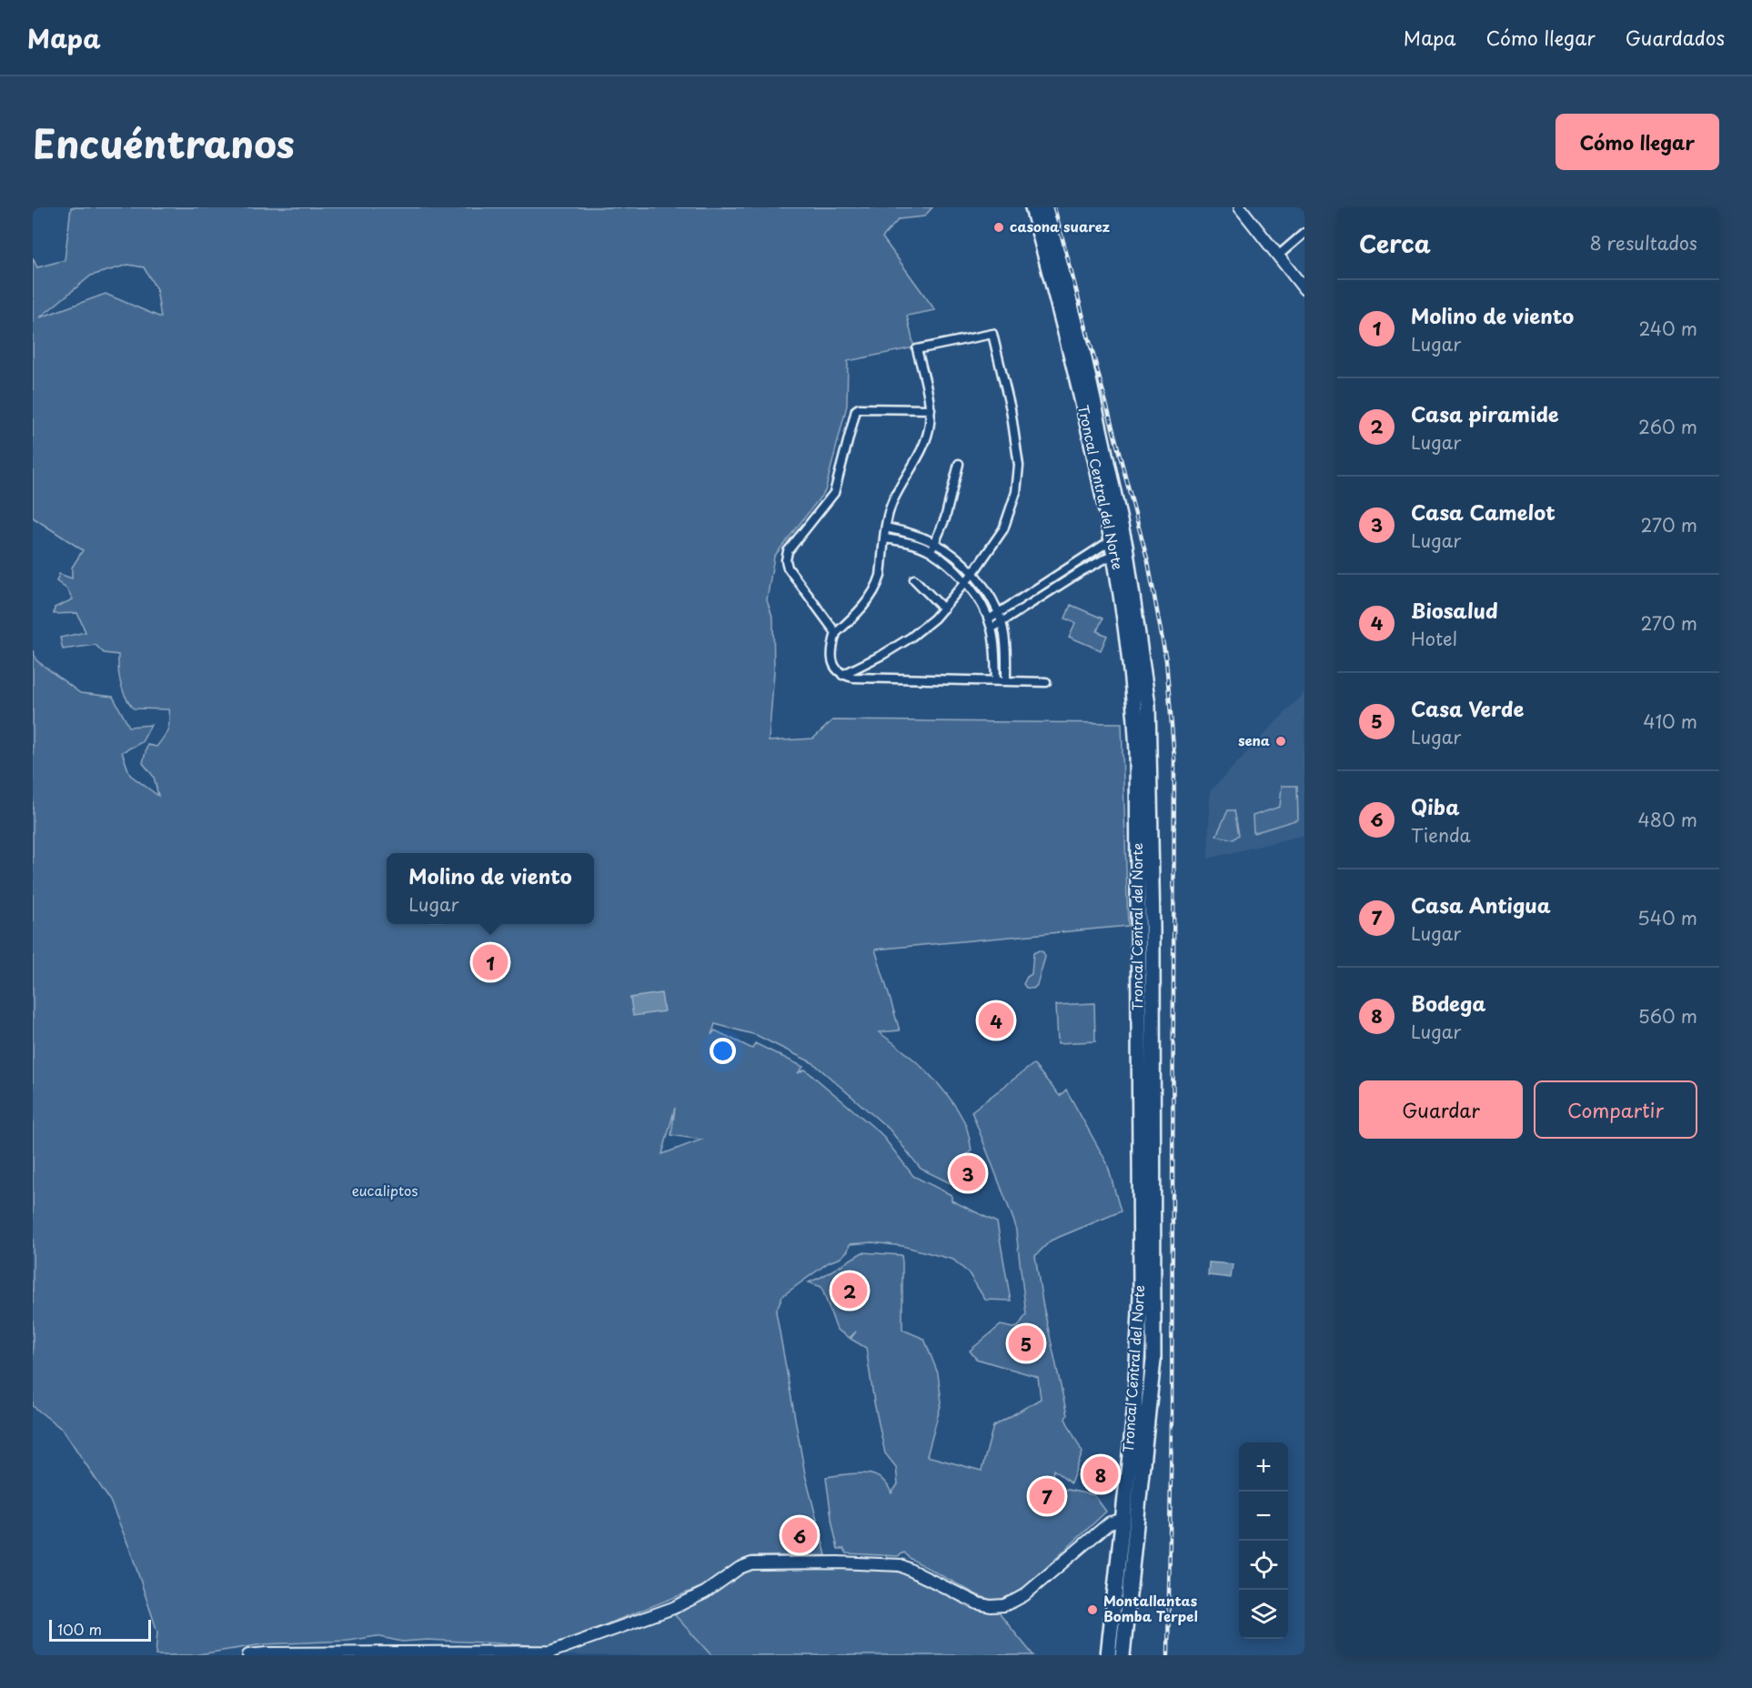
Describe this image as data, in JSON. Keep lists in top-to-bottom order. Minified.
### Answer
{"streets":{"highway":["Troncal Central del Norte"]},"parks":["eucaliptos"],"places":["casona suarez","sena","Montallantas Bomba Terpel"],"scale_bar":"100 m","page":{"header":"Mapa","nav":["Mapa","Cómo llegar","Guardados"],"title":"Encuéntranos","buttons":["Cómo llegar",["Guardar","Compartir"]],"heading":["Cerca","8 resultados"],"list":[{"mark":"1","name":"Molino de viento","note":"Lugar","value":"240 m"},{"mark":"2","name":"Casa piramide","note":"Lugar","value":"260 m"},{"mark":"3","name":"Casa Camelot","note":"Lugar","value":"270 m"},{"mark":"4","name":"Biosalud","note":"Hotel","value":"270 m"},{"mark":"5","name":"Casa Verde","note":"Lugar","value":"410 m"},{"mark":"6","name":"Qiba","note":"Tienda","value":"480 m"},{"mark":"7","name":"Casa Antigua","note":"Lugar","value":"540 m"},{"mark":"8","name":"Bodega","note":"Lugar","value":"560 m"}],"popup":["Molino de viento","Lugar"],"pins":["1","4","3","2","5","8","7","6"],"map_buttons":["+","−"],"scale":"100 m"}}
